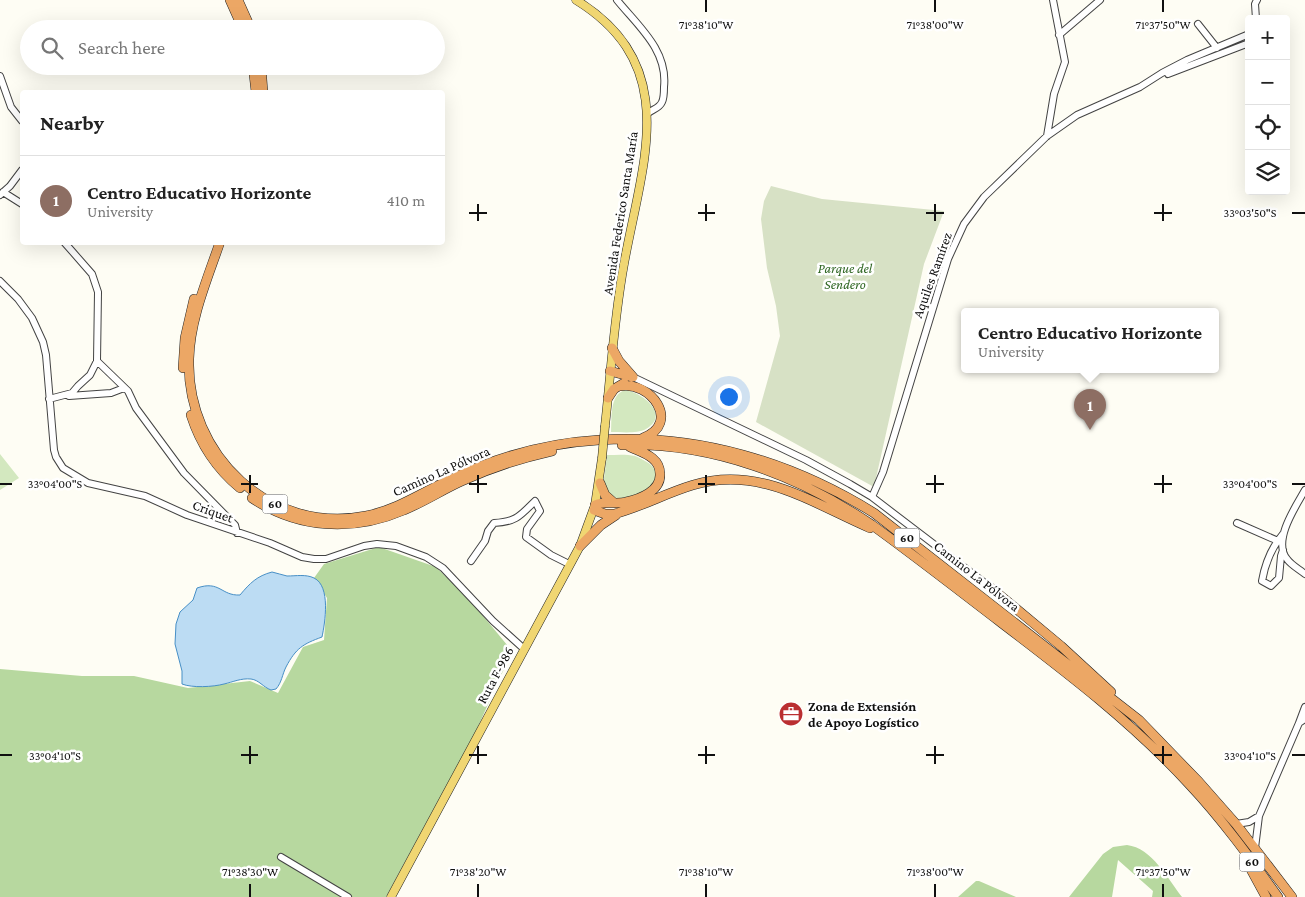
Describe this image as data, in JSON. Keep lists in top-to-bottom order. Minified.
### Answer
{"streets":{"highway":["Camino La Pólvora","60"],"main road":["Avenida Federico Santa María","Ruta F-986"],"street":["Aquiles Ramírez","Criquet"]},"crossings":[["Avenida Federico Santa María","Ruta F-986"],["Criquet","Ruta F-986"]],"parks":["Parque del Sendero"],"places":{"office":["Zona de Extensión de Apoyo Logístico"]},"page":{"map_buttons":["+","−"],"search":"Search here","heading":"Nearby","list":[{"mark":"1","name":"Centro Educativo Horizonte","note":"University","value":"410 m"}],"popup":["Centro Educativo Horizonte","University"],"pins":"1"},"coordinates":["71°38'10\"W","71°38'00\"W","71°37'50\"W","33°03'50\"S","33°04'00\"S","33°04'10\"S","71°38'30\"W","71°38'20\"W"]}
